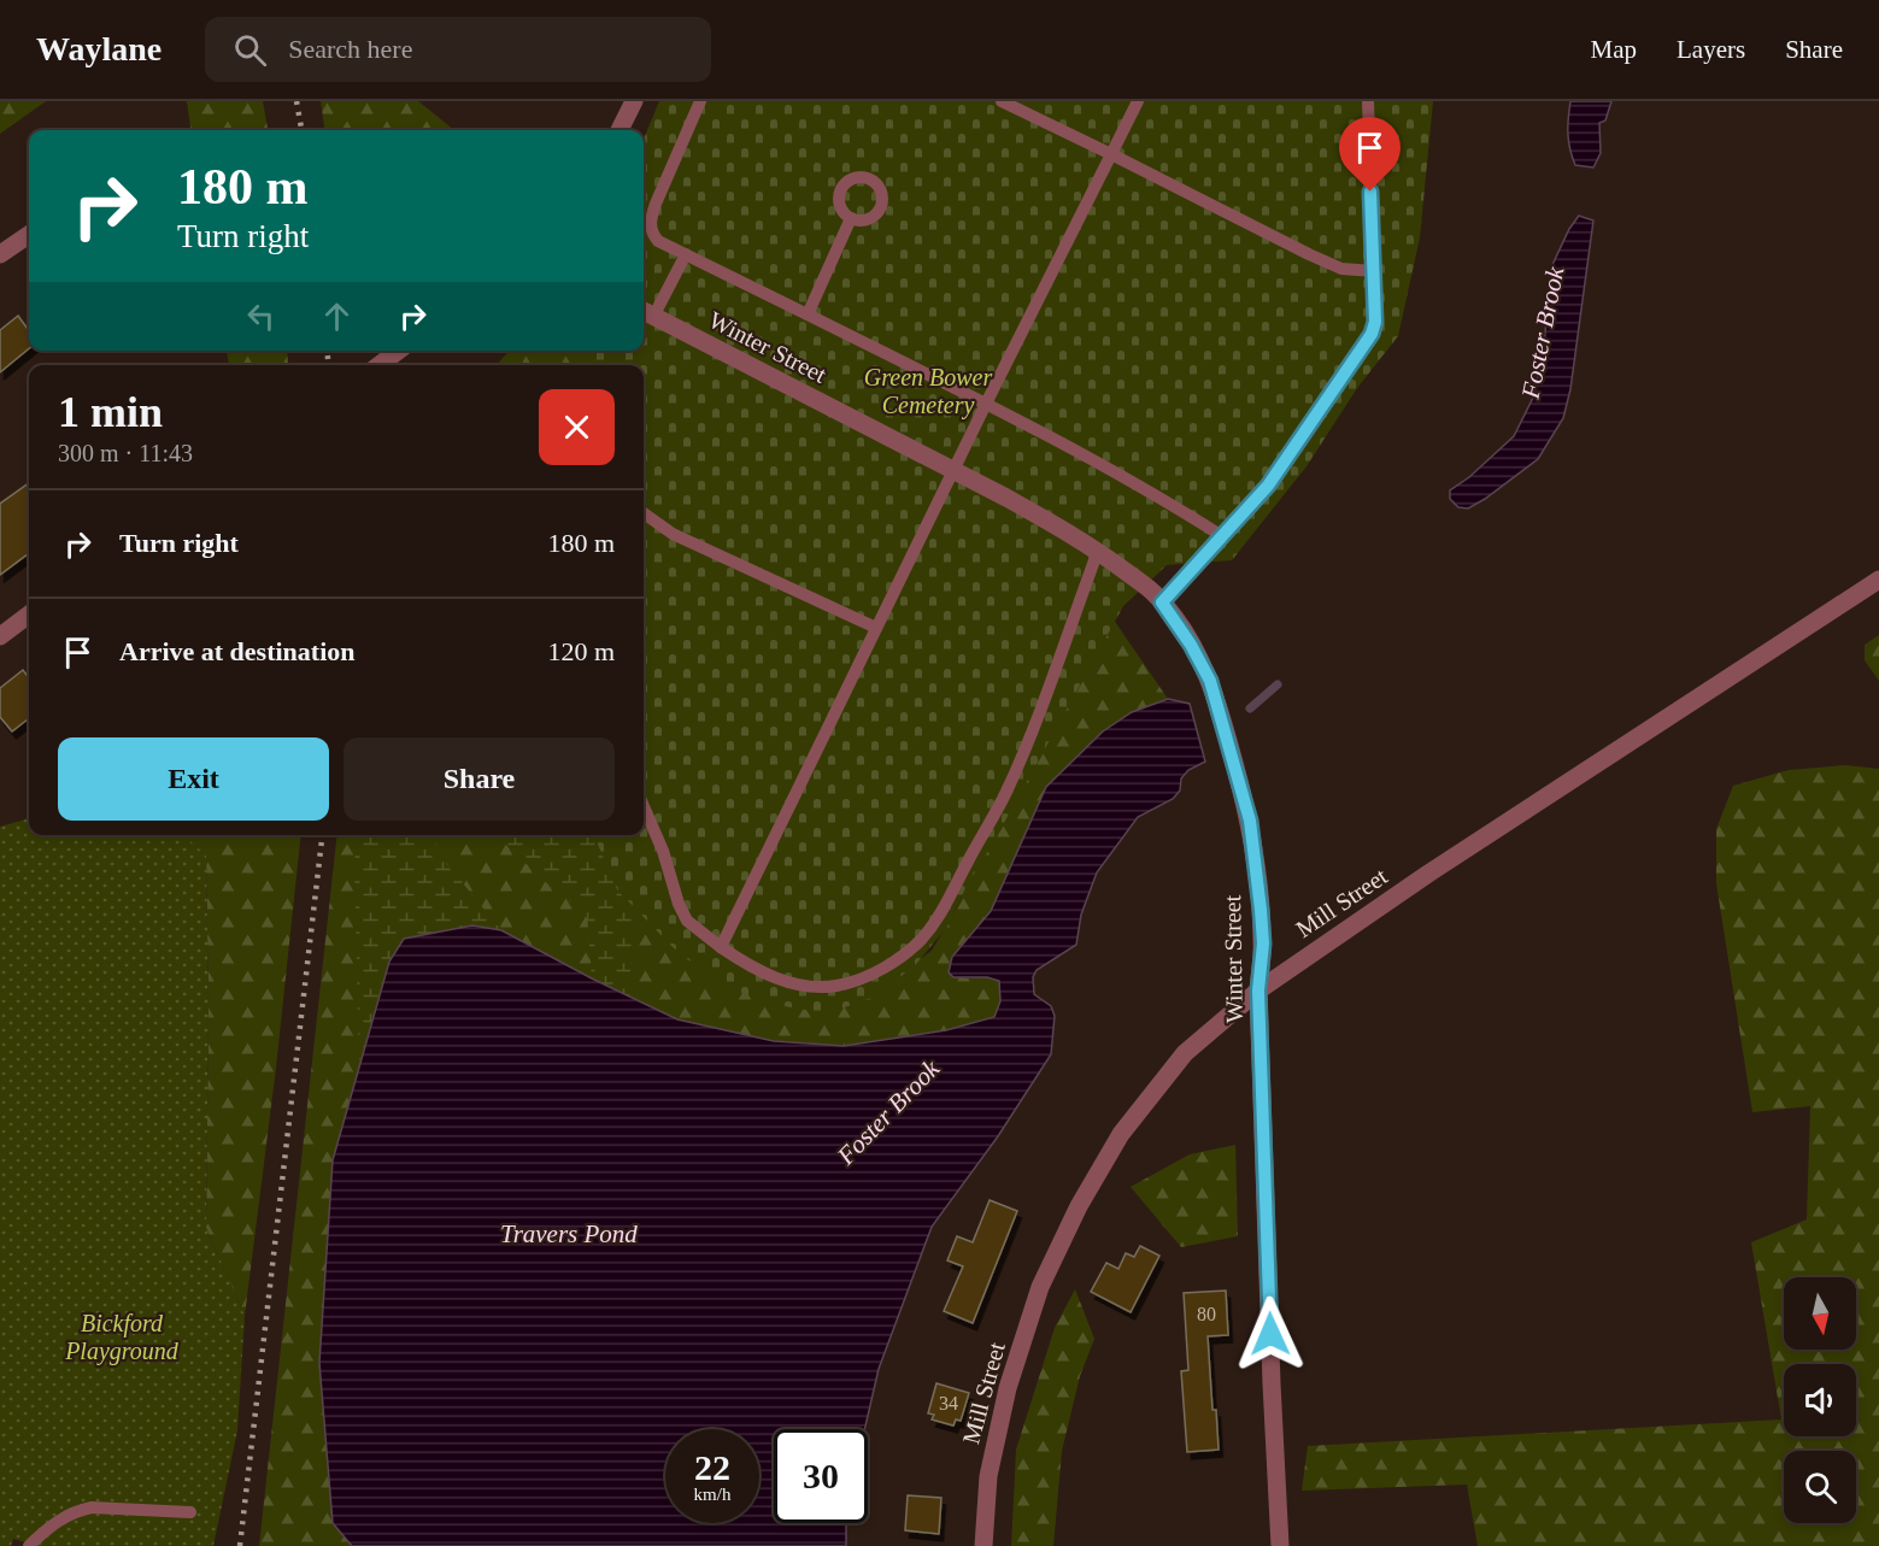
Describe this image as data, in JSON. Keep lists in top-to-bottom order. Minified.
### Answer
{"streets":{"street":["Winter Street","Mill Street"]},"crossings":[["Winter Street","Mill Street"]],"water":["Foster Brook","Travers Pond"],"parks":["Green Bower Cemetery","Bickford Playground"],"house_numbers":["80","34"],"north":"bottom","page":{"header":"Waylane","search":"Search here","nav":["Map","Layers","Share"],"turn":["180 m","Turn right"],"heading":["1 min","300 m · 11:43"],"list":[{"name":"Turn right","value":"180 m"},{"name":"Arrive at destination","value":"120 m"}],"buttons":["Exit","Share"],"speed":"22 km/h","limit":"30"}}
